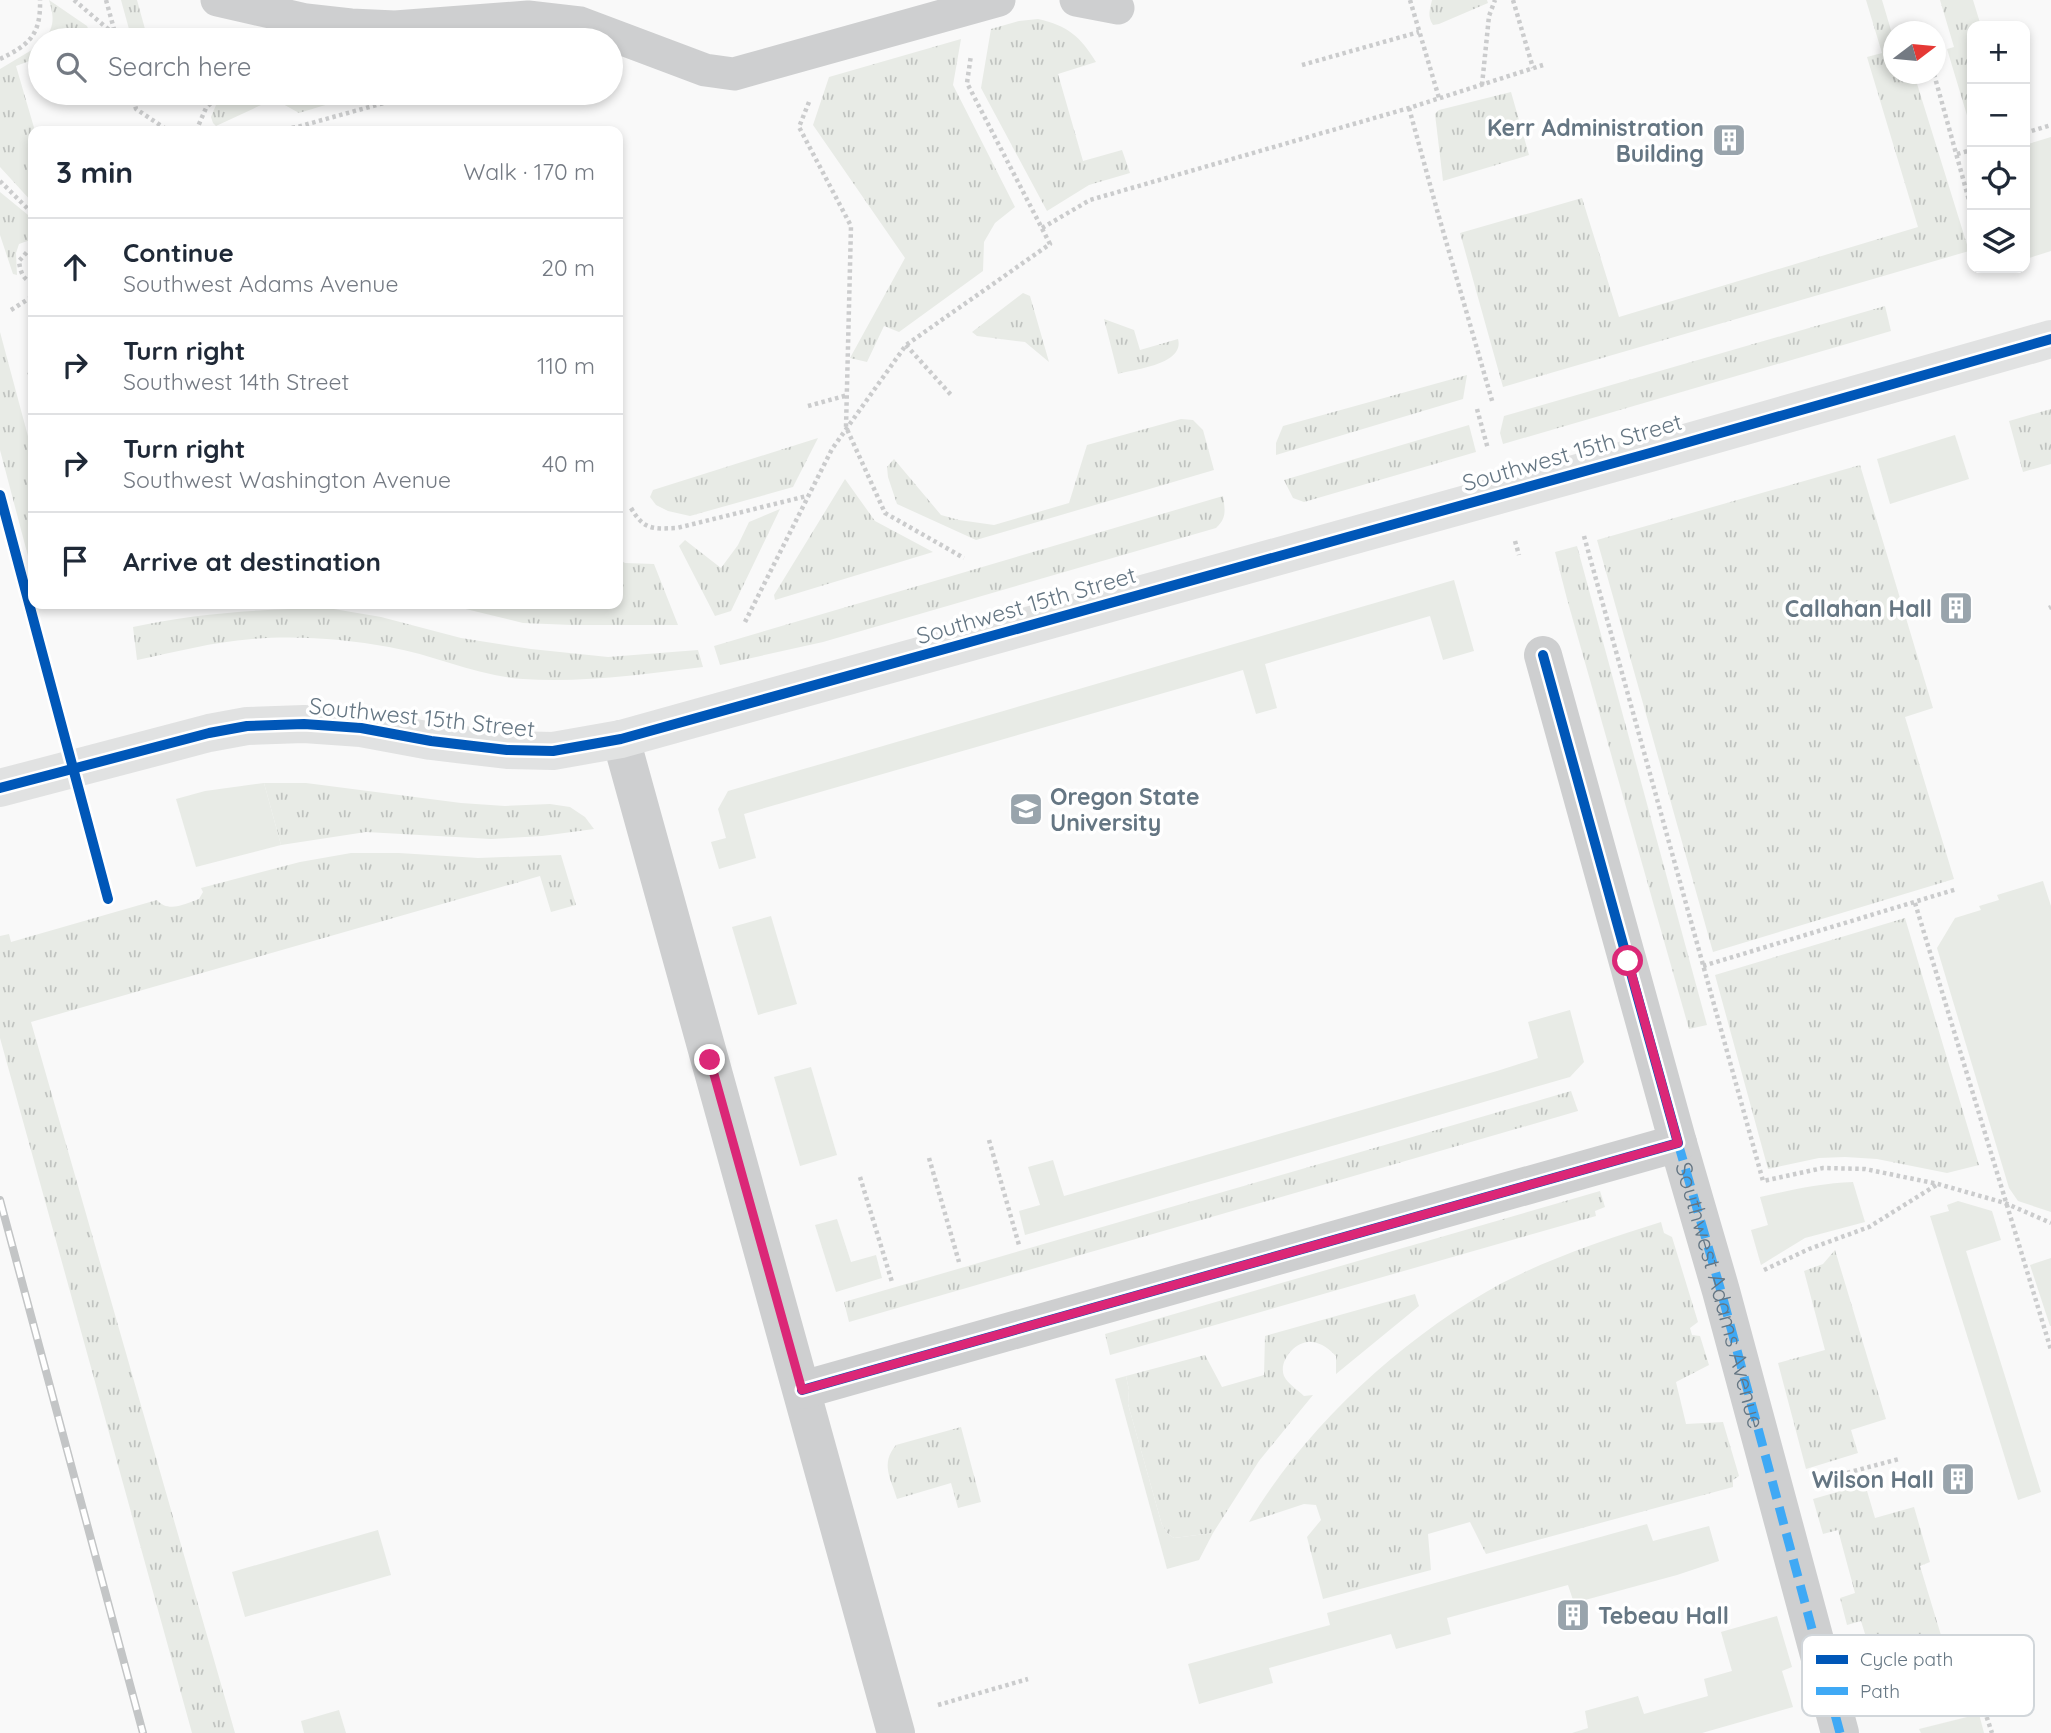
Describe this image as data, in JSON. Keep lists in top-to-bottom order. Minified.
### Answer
{"streets":{"main road":["Southwest 15th Street"],"street":["Southwest Adams Avenue"]},"places":{"building":["Kerr Administration Building","Callahan Hall","Wilson Hall","Tebeau Hall"],"school or university":["Oregon State University"]},"legend":["Cycle path","Path"],"north":"right","page":{"map_buttons":["+","−"],"search":"Search here","heading":["3 min","Walk · 170 m"],"list":[["Continue","Southwest Adams Avenue","20 m"],["Turn right","Southwest 14th Street","110 m"],["Turn right","Southwest Washington Avenue","40 m"],"Arrive at destination"]}}
